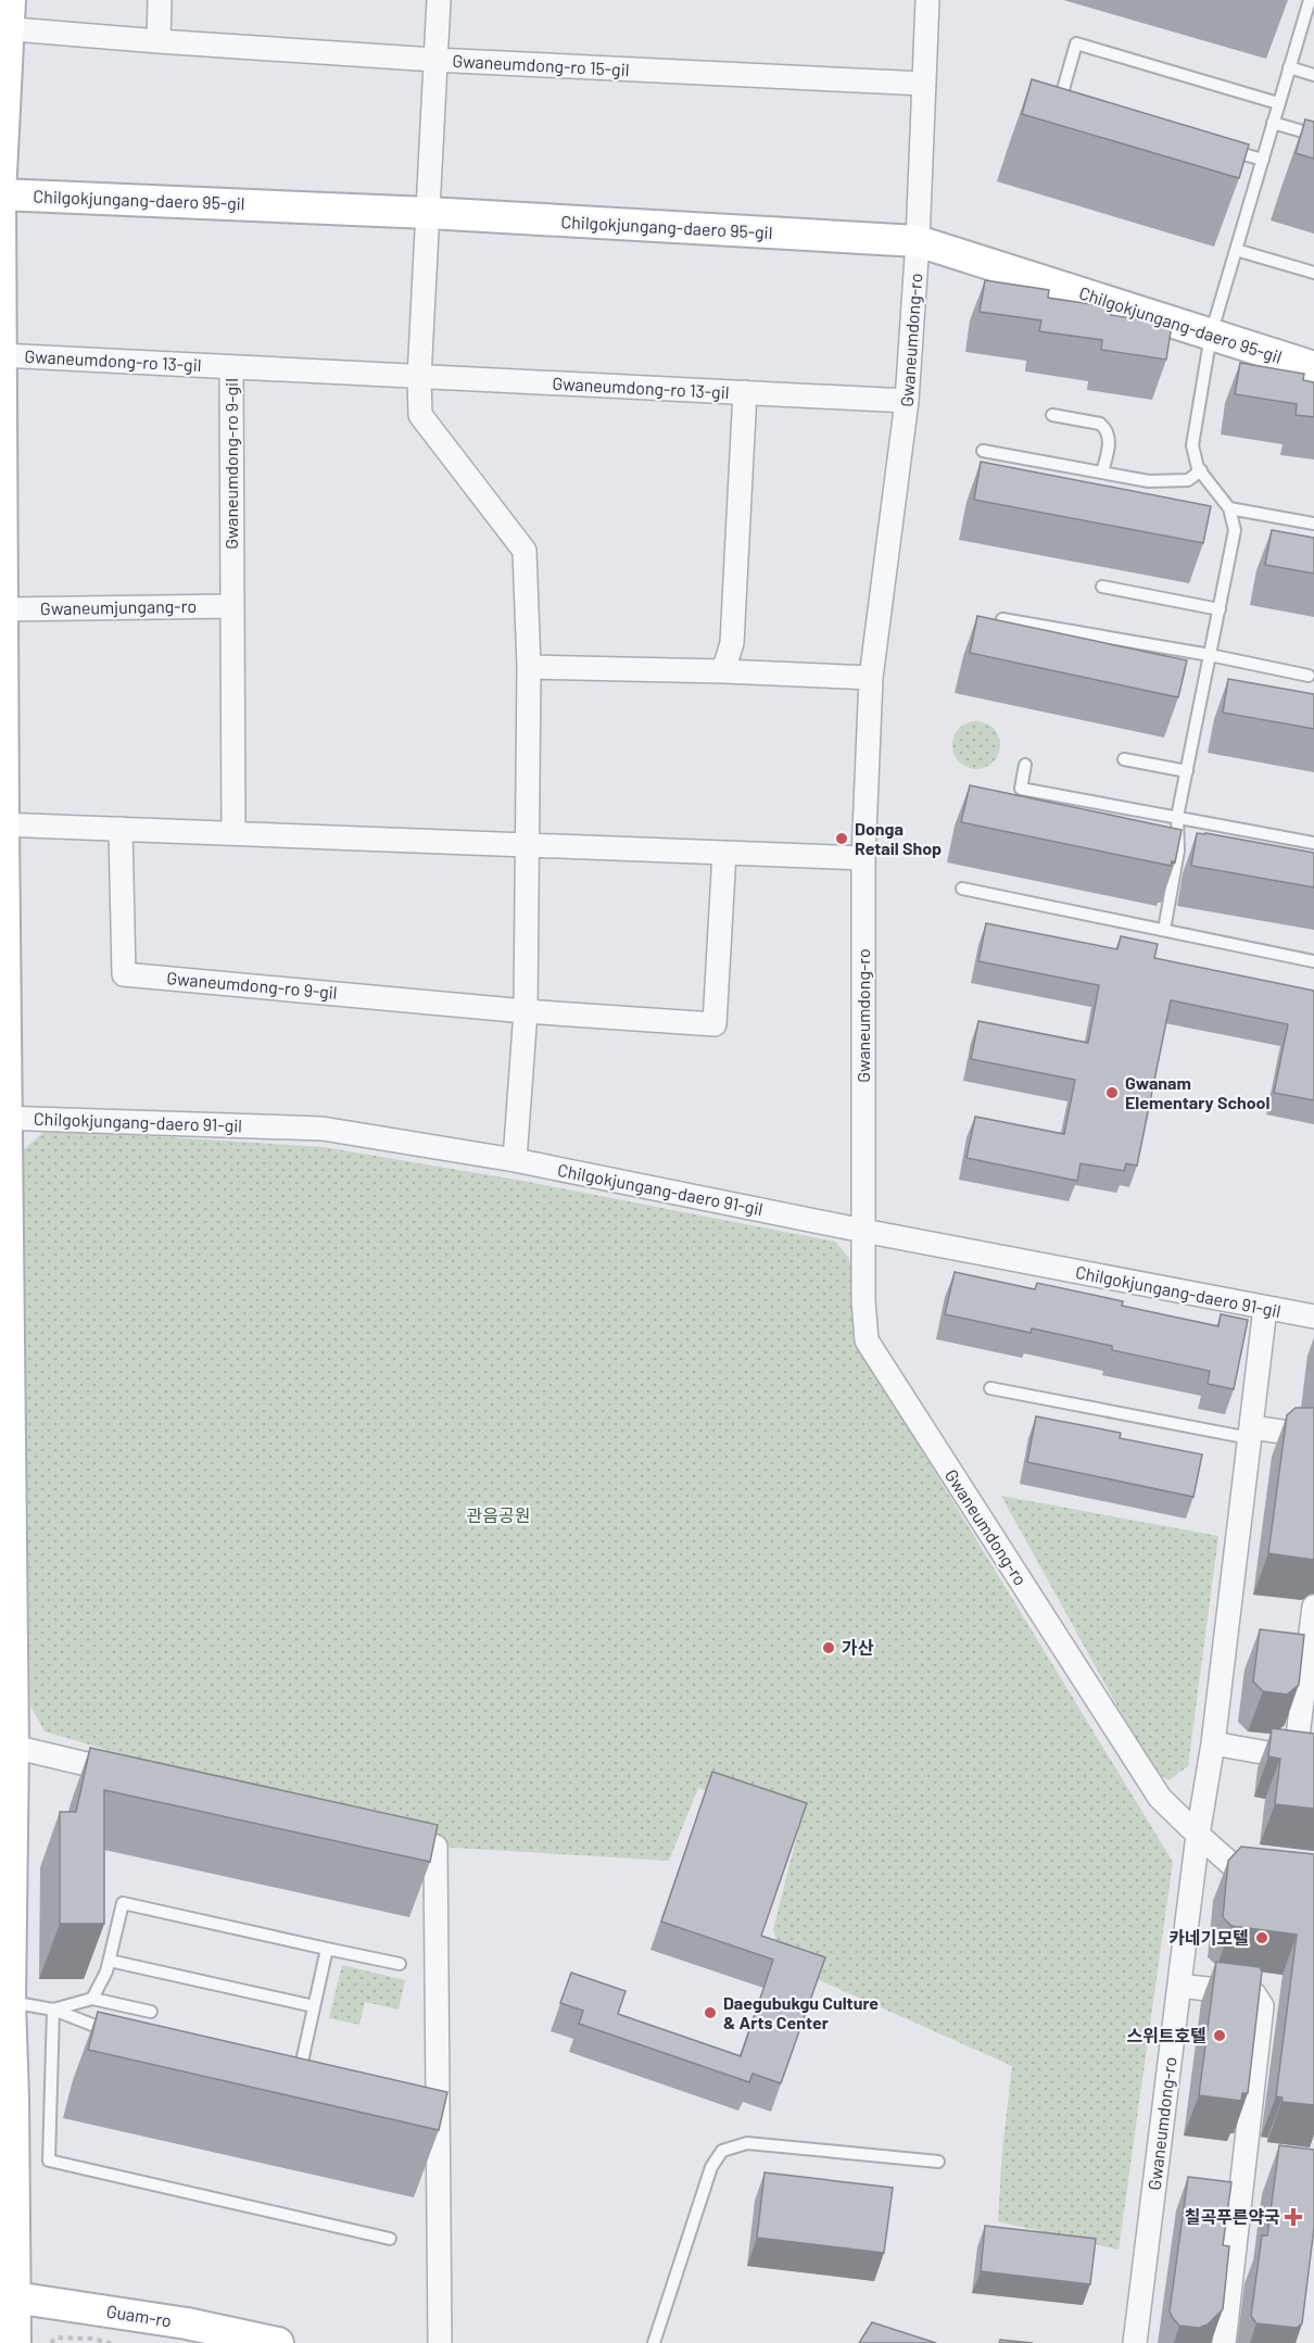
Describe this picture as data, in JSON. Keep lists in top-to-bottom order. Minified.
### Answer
{"streets":{"main road":["Chilgokjungang-daero 95-gil","Guam-ro"],"street":["Gwaneumdong-ro 15-gil","Gwaneumdong-ro","Gwaneumdong-ro 13-gil","Gwaneumdong-ro 9-gil","Gwaneumjungang-ro","Chilgokjungang-daero 91-gil"]},"crossings":[["Gwaneumdong-ro 15-gil","Gwaneumdong-ro"],["Chilgokjungang-daero 95-gil","Gwaneumdong-ro"],["Gwaneumdong-ro","Gwaneumdong-ro 13-gil"],["Gwaneumdong-ro","Chilgokjungang-daero 91-gil"],["Gwaneumdong-ro 13-gil","Gwaneumdong-ro 9-gil"],["Gwaneumdong-ro 9-gil","Gwaneumjungang-ro"]],"parks":["관음공원"],"places":{"other":["Donga Retail Shop","Gwanam Elementary School","가산","카네기모텔","Daegubukgu Culture & Arts Center","스위트호텔"],"health":["칠곡푸른약국"]}}
